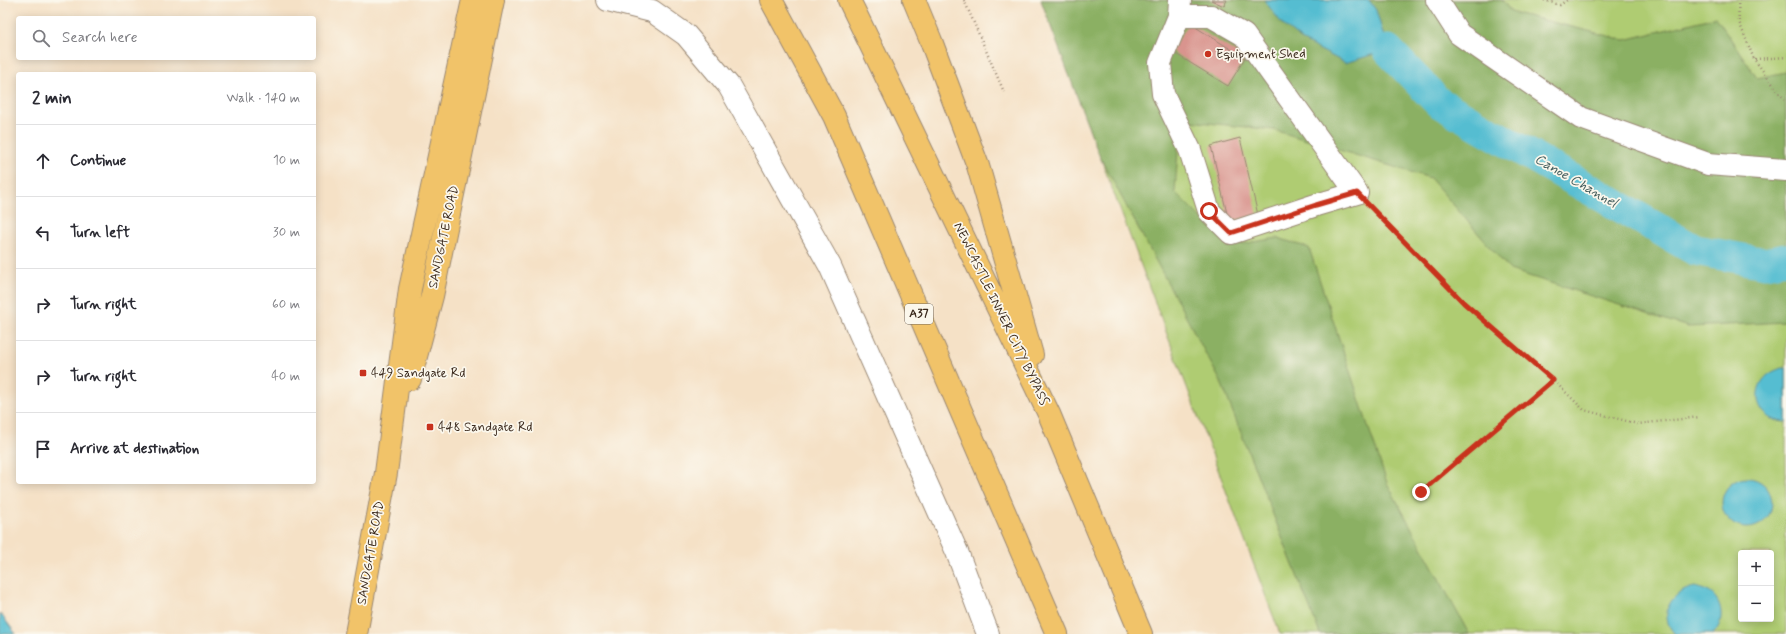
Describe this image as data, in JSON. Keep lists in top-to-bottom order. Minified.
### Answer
{"streets":{"main road":["SANDGATE ROAD","A37","NEWCASTLE INNER CITY BYPASS"]},"water":["Canoe Channel"],"places":{"other":["Equipment Shed"],"transit":["449 Sandgate Rd","448 Sandgate Rd"]},"page":{"search":"Search here","heading":["2 min","Walk · 140 m"],"list":[["Continue","10 m"],["Turn left","30 m"],["Turn right","60 m"],["Turn right","40 m"],"Arrive at destination"],"map_buttons":["+","−"]}}
